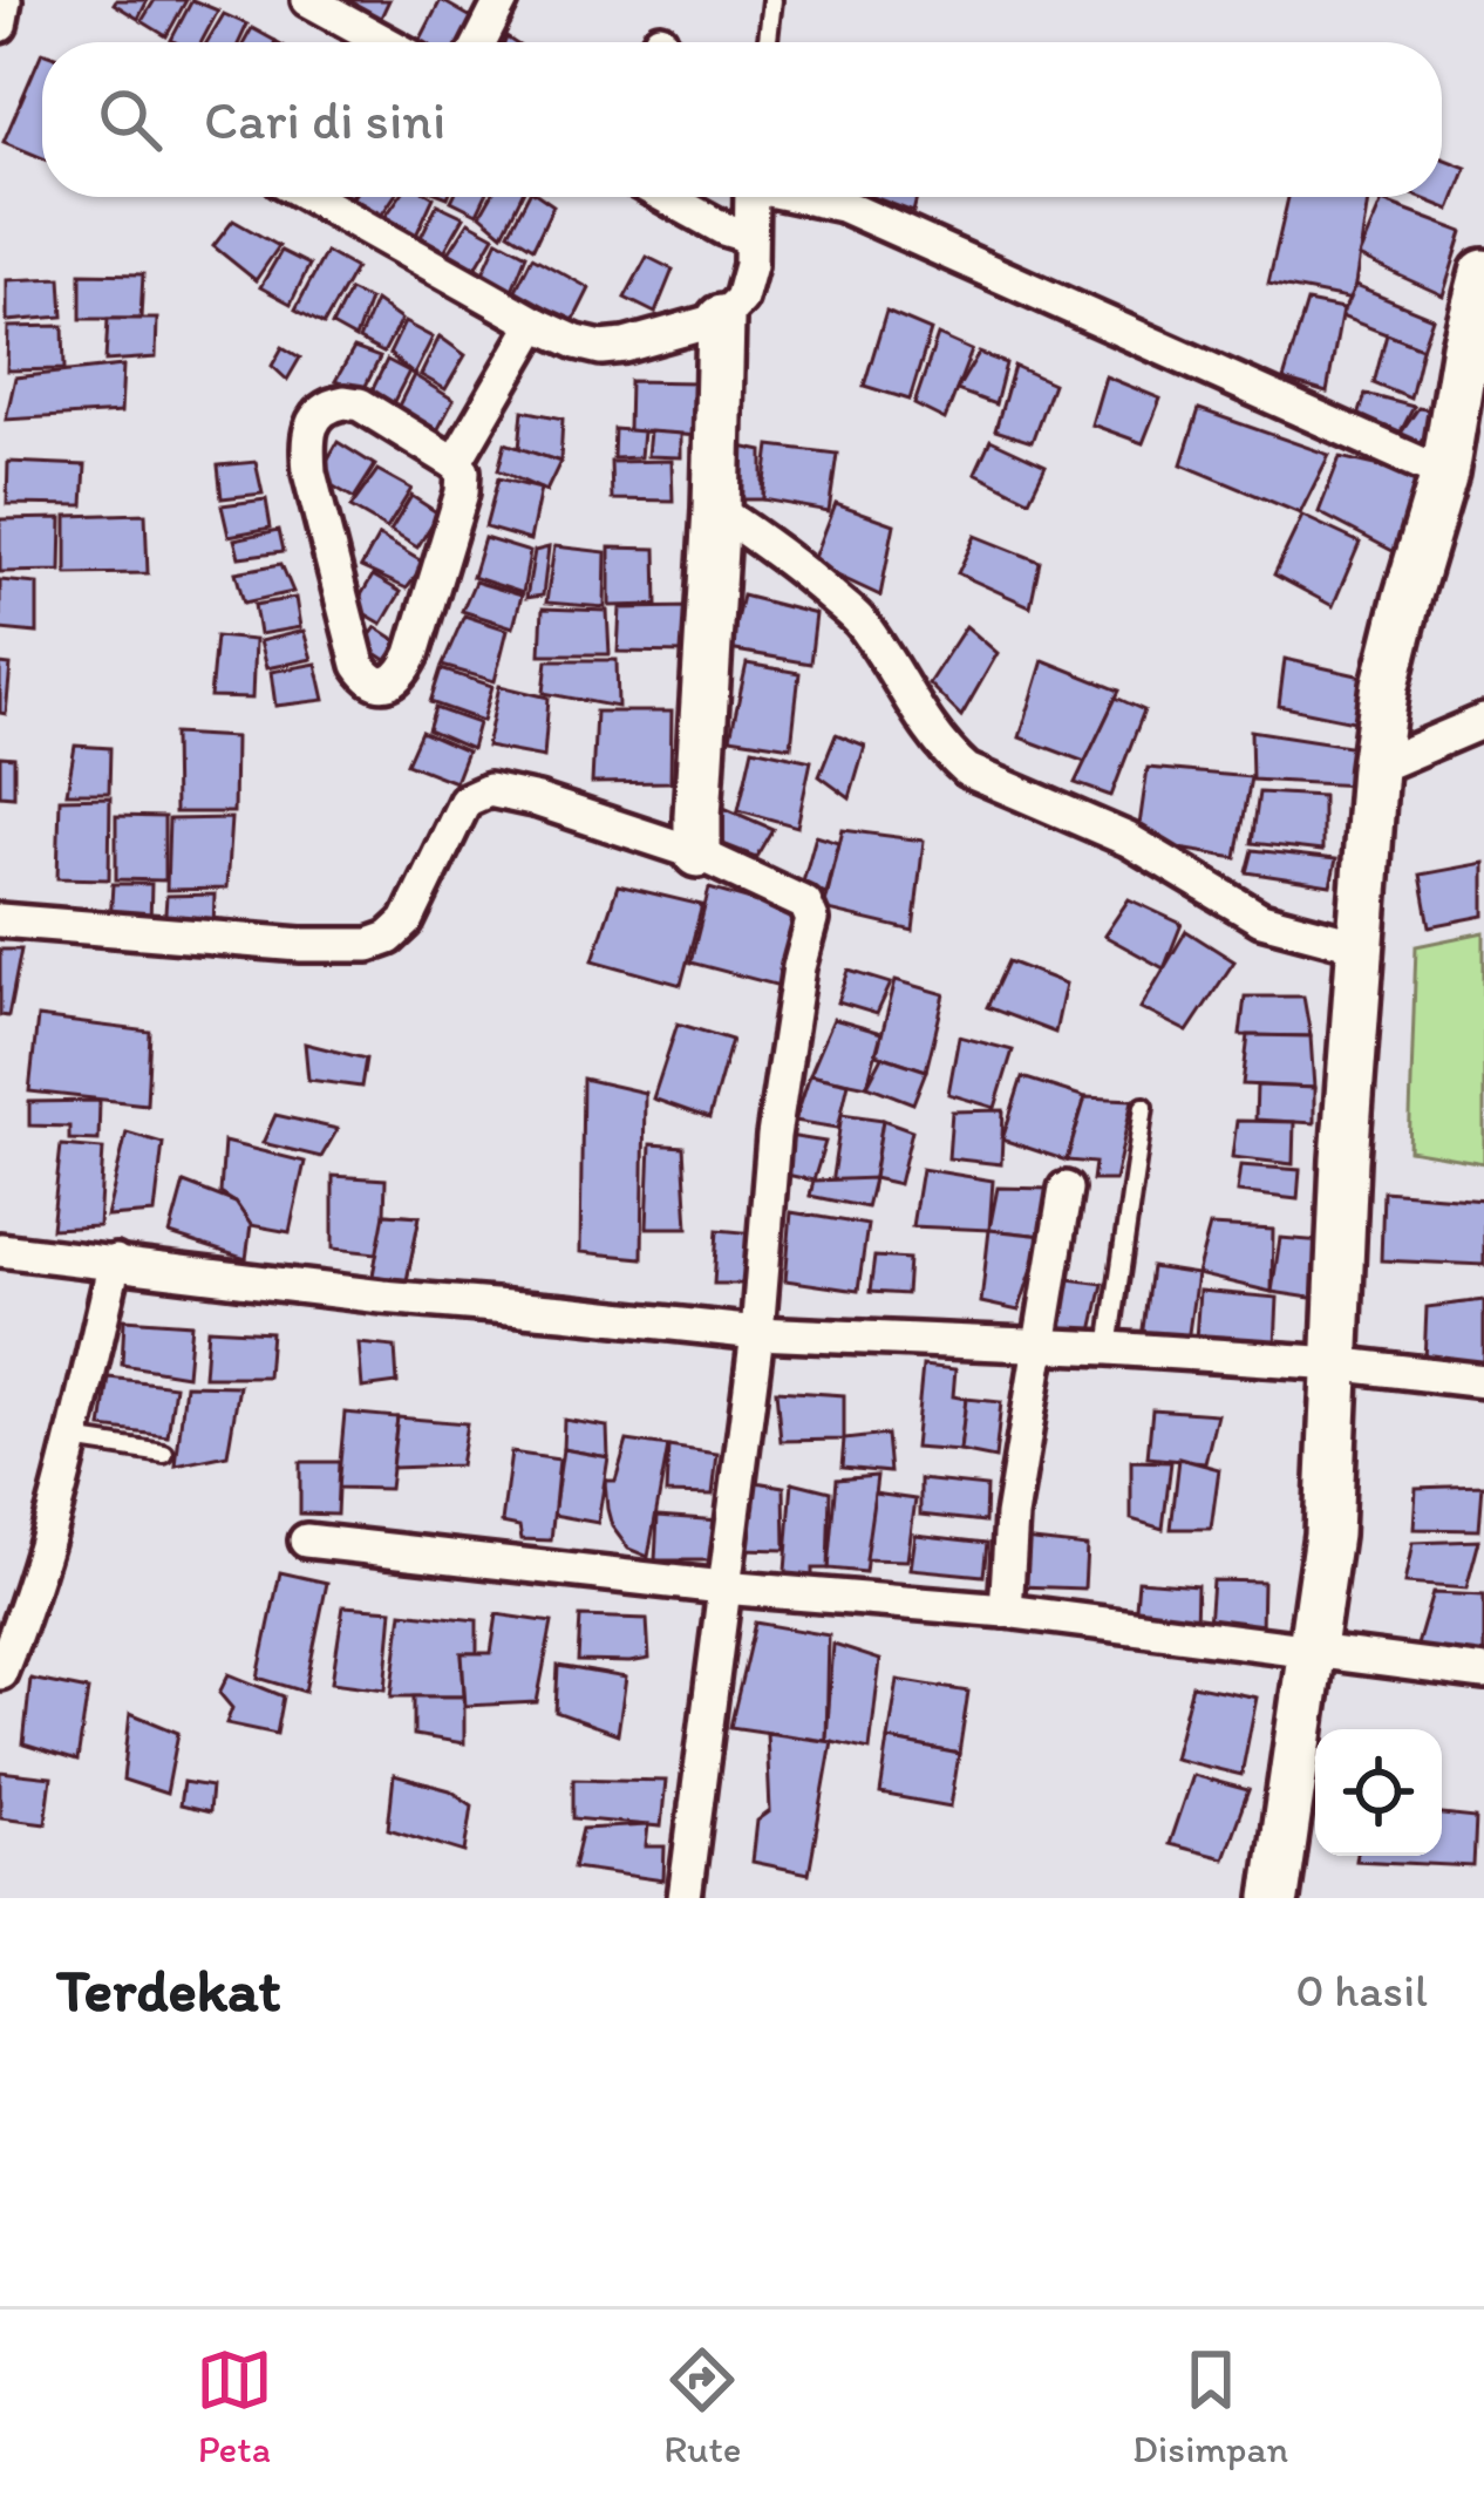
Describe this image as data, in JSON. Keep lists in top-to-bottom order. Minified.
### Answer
{"page":{"search":"Cari di sini","heading":["Terdekat","0 hasil"],"nav":["Peta","Rute","Disimpan"]}}
